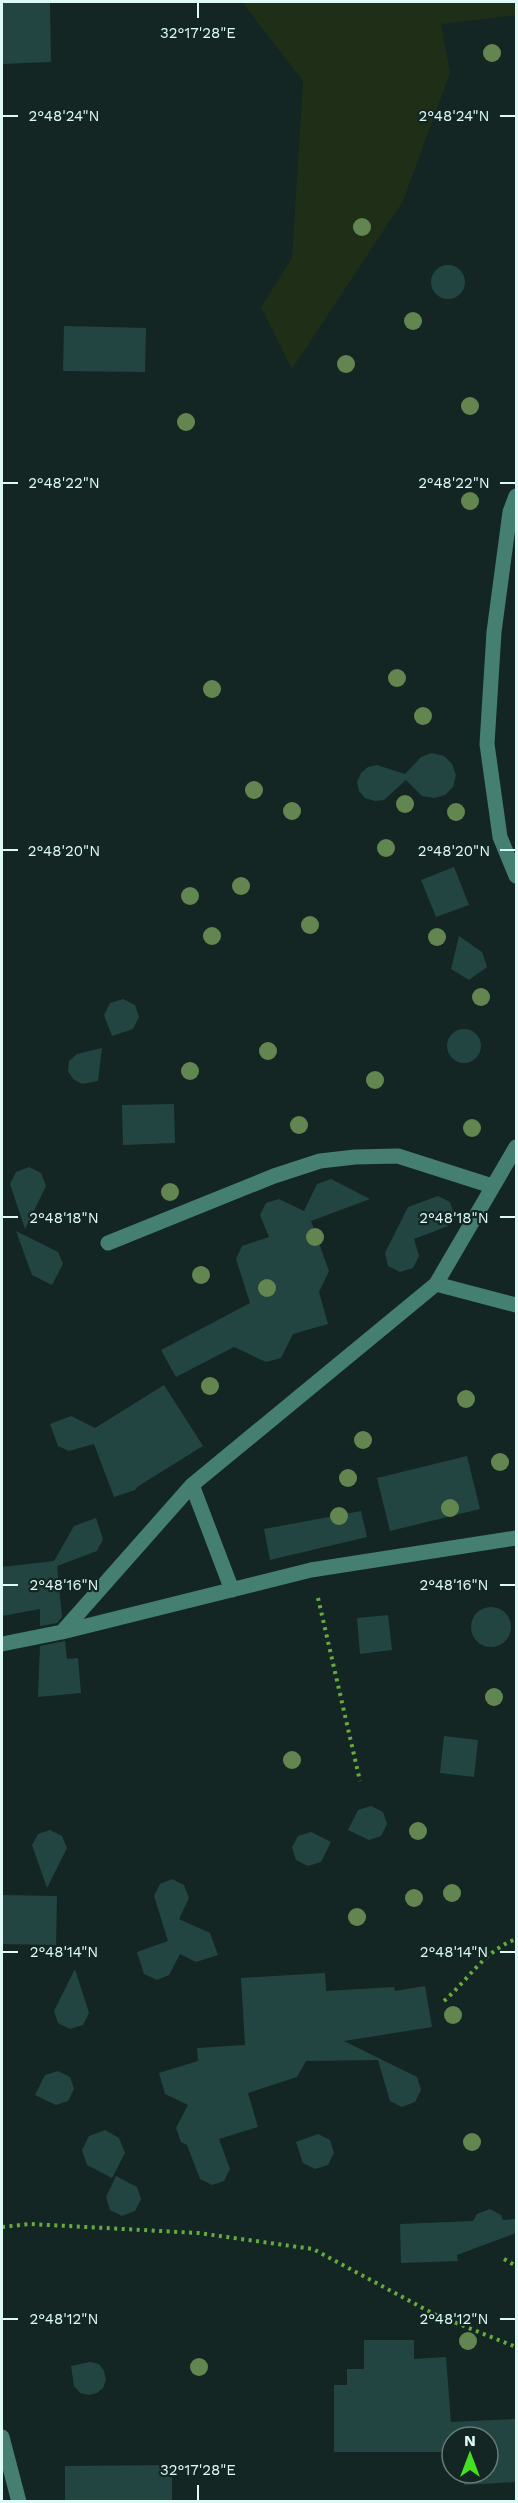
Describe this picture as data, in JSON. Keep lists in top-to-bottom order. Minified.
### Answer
{"north":"top","coordinates":["32°17'28\"E","2°48'24\"N","2°48'22\"N","2°48'20\"N","2°48'18\"N","2°48'16\"N","2°48'14\"N","2°48'12\"N"]}
